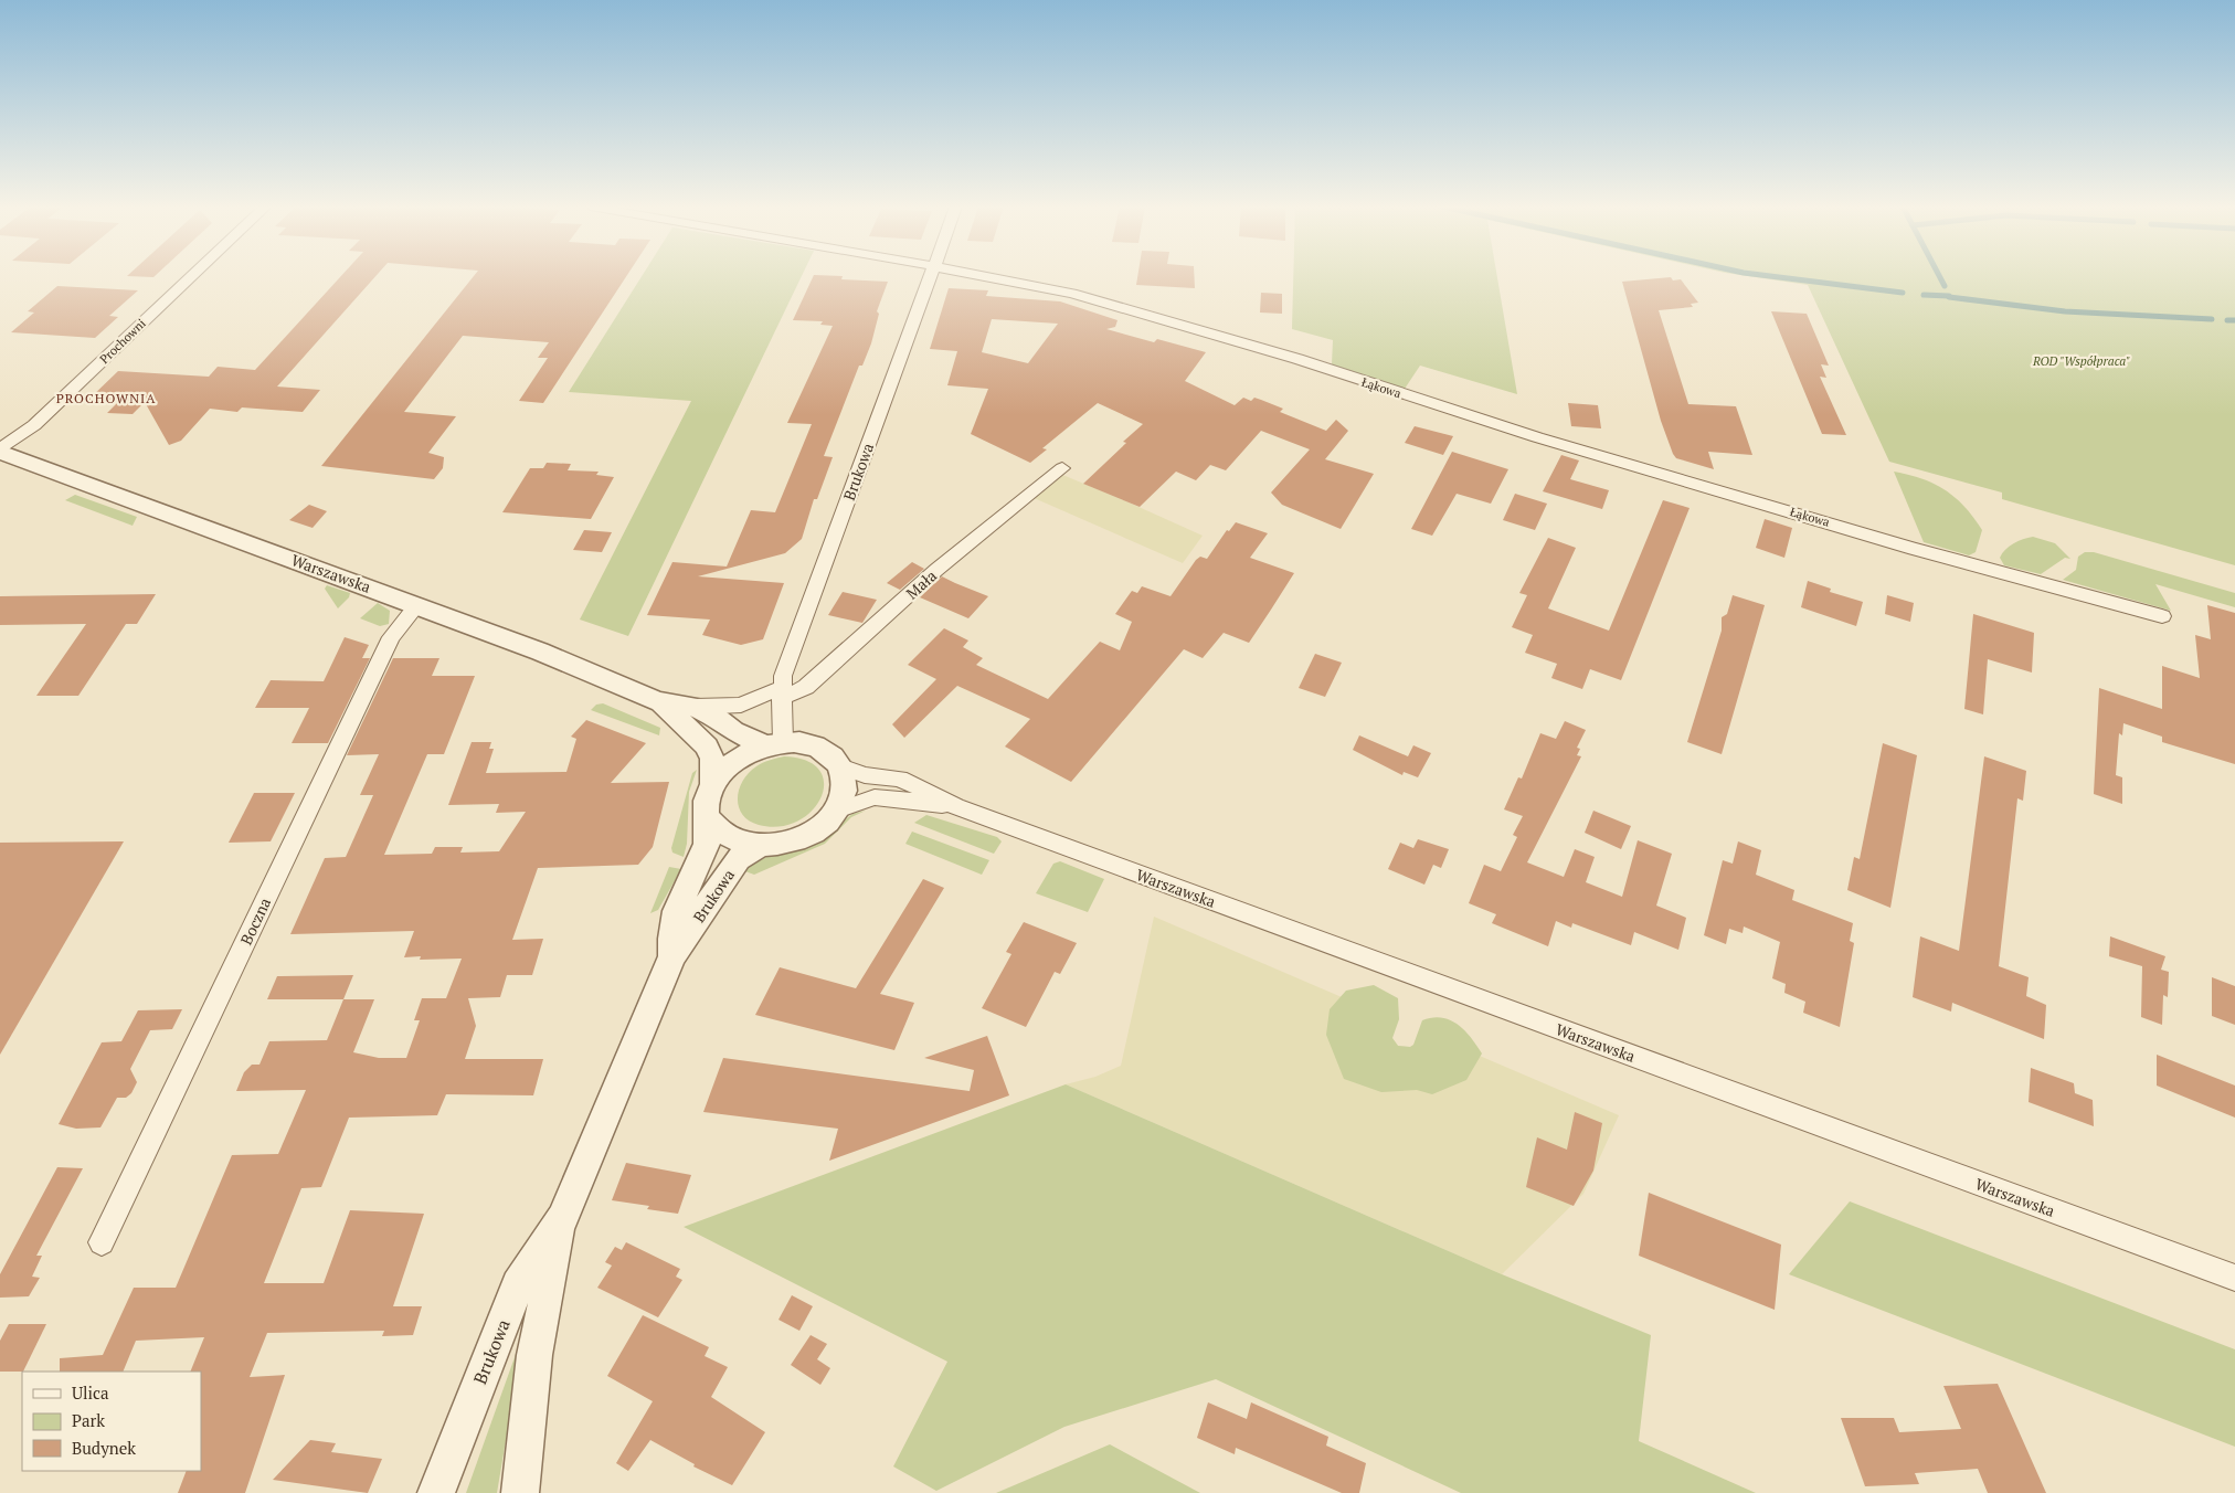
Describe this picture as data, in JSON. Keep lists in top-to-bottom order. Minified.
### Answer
{"streets":{"street":["Prochowni","Łąkowa","Brukowa","Warszawska","Mała","Boczna"]},"crossings":[["Prochowni","Warszawska"],["Brukowa","Warszawska"],["Brukowa","Mała"],["Warszawska","Mała"],["Warszawska","Boczna"]],"districts":["PROCHOWNIA"],"parks":["ROD \"Współpraca\""],"legend":["Ulica","Park","Budynek"]}
